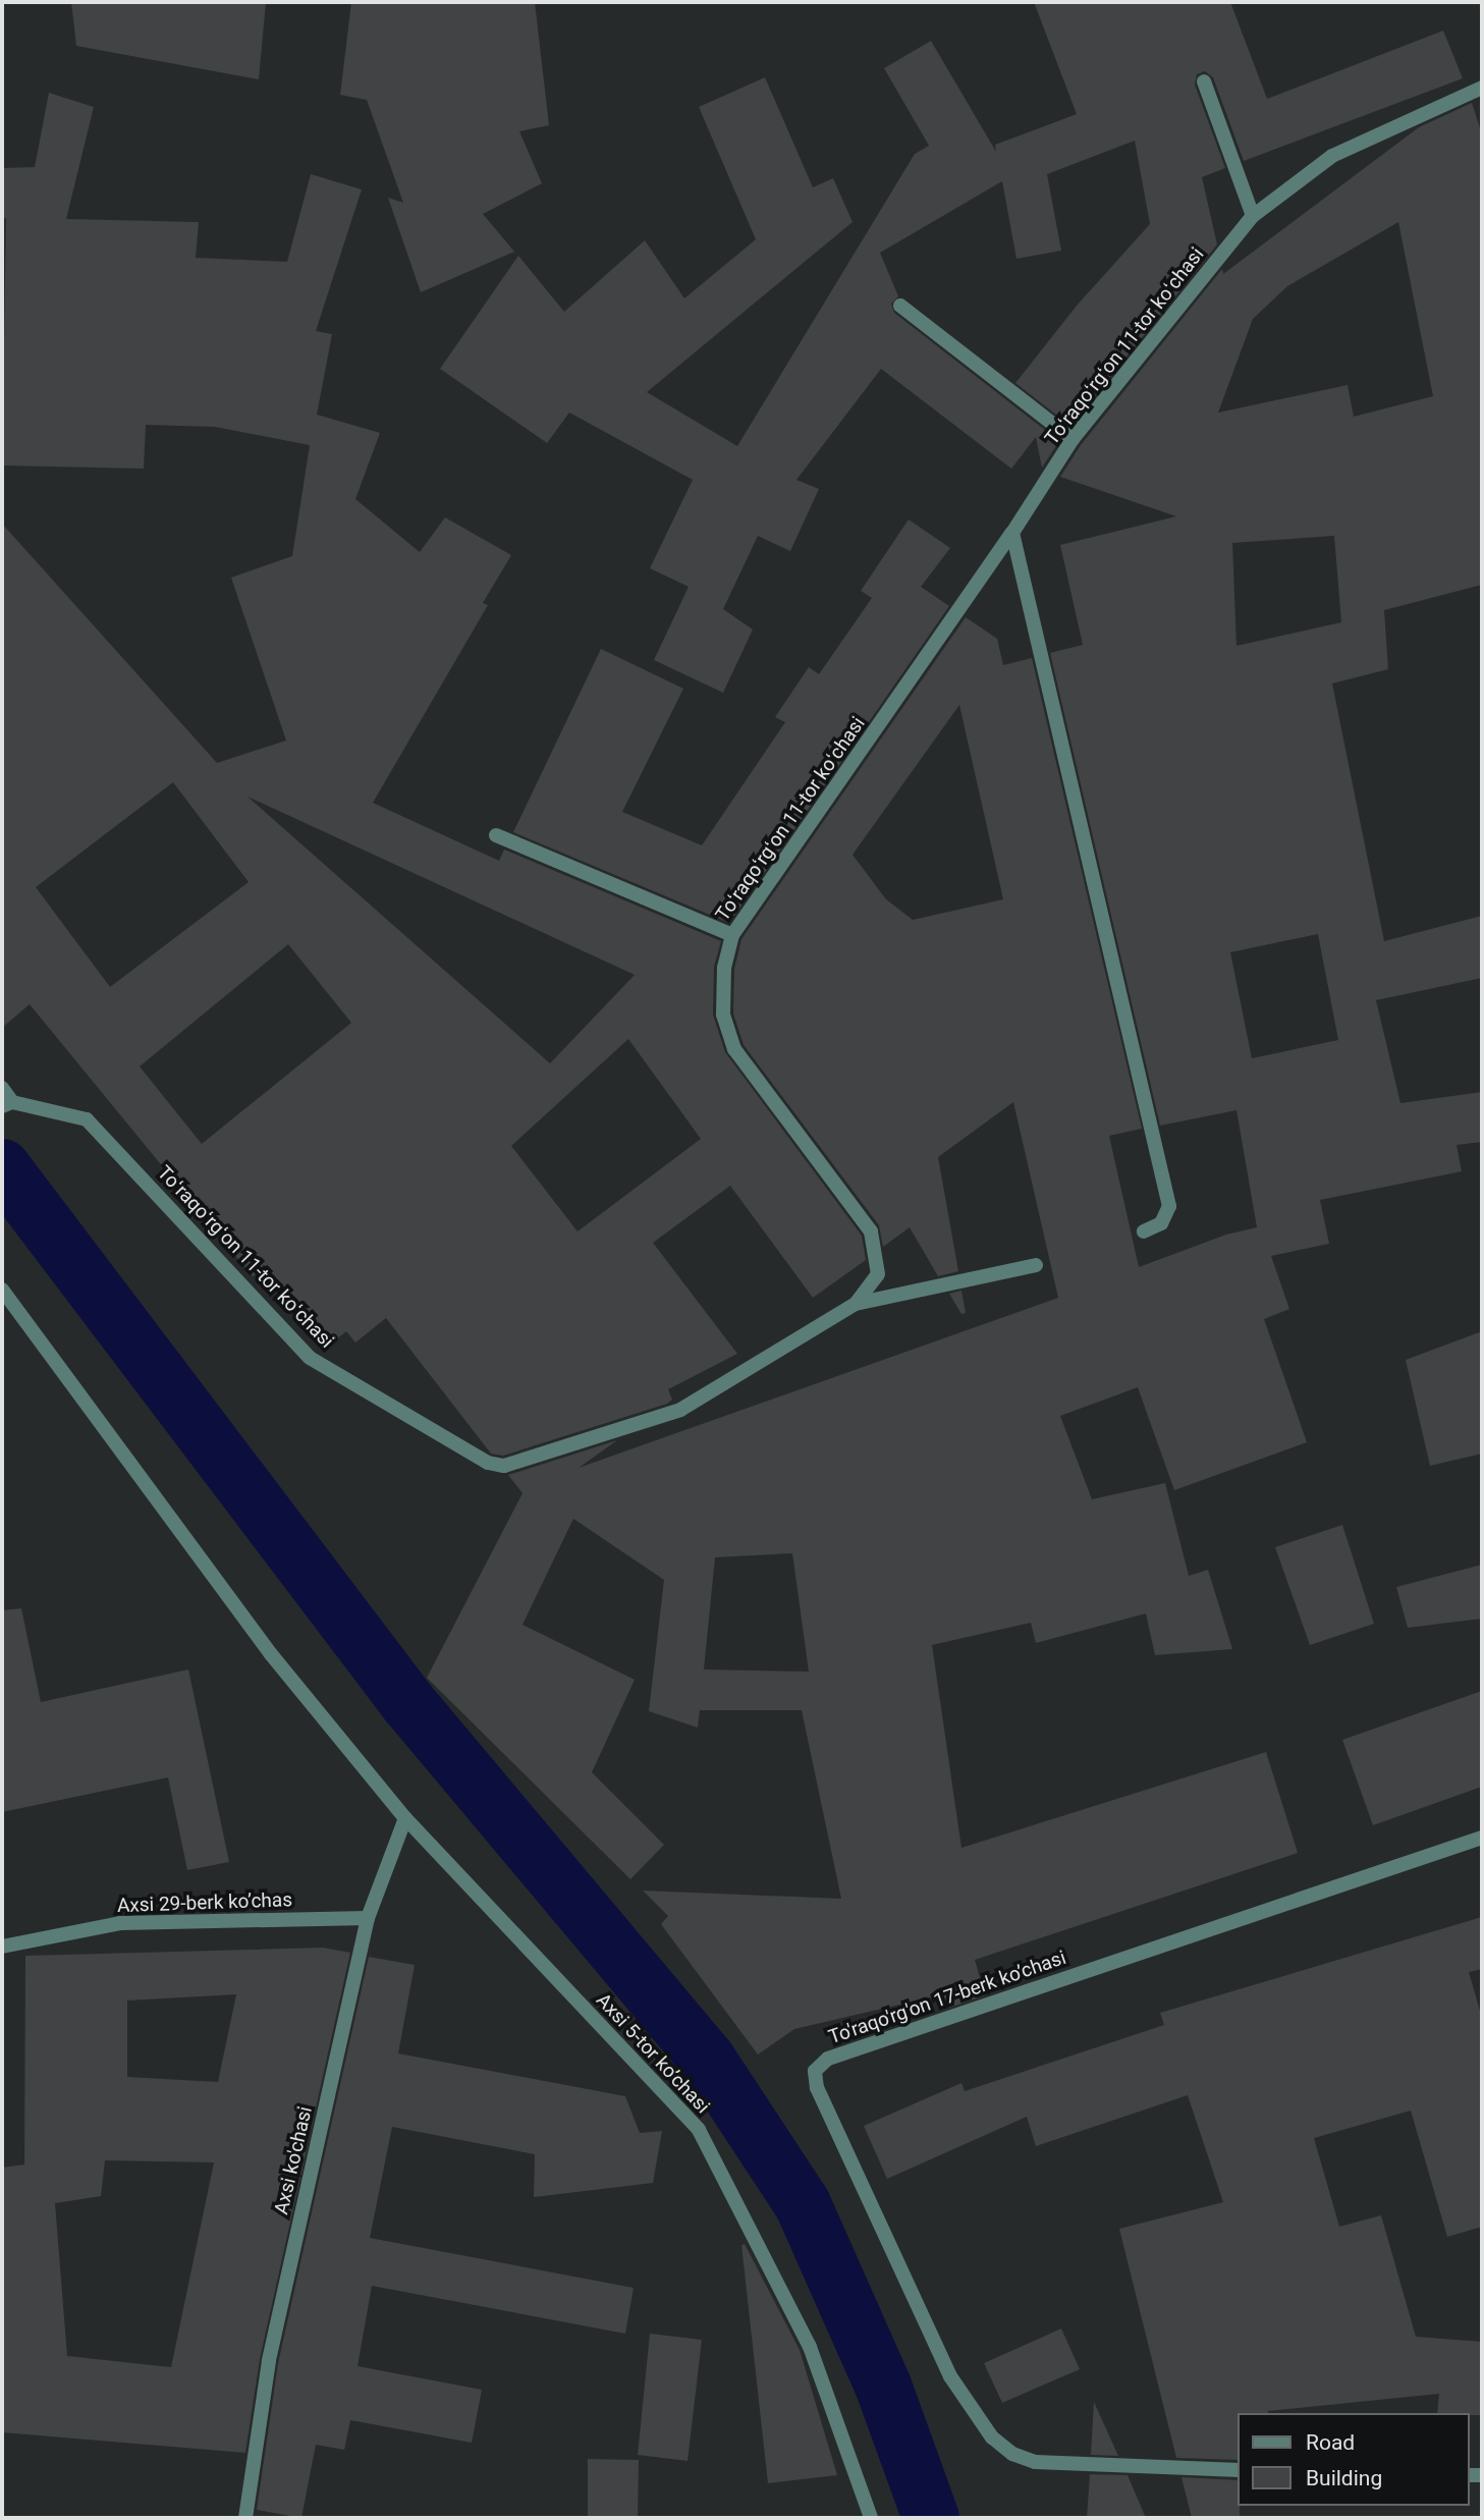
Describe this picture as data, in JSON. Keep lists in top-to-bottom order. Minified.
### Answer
{"streets":{"street":["Toʻraqoʻrgʻon 11-tor koʻchasi","Аxsi 29-berk koʼchas","To'raqo'rg'on 17-berk koʼchasi","Аxsi 5-tor koʼchasi","Axsi ko'chasi"]},"crossings":[["Аxsi 29-berk koʼchas","Axsi ko'chasi"],["Аxsi 5-tor koʼchasi","Axsi ko'chasi"]],"legend":["Road","Building"]}
